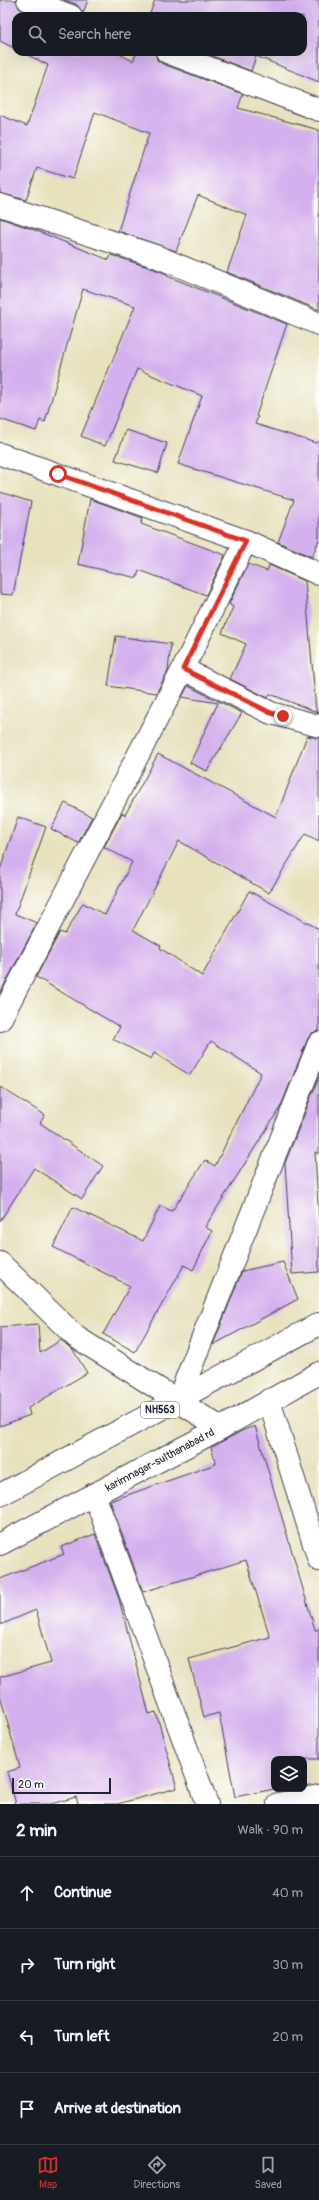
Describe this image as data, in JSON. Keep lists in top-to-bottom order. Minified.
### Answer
{"streets":{"main road":["NH563","karimnagar-sulthanabad rd"]},"scale_bar":"20 m","page":{"search":"Search here","scale":"20 m","heading":["2 min","Walk · 90 m"],"list":[["Continue","40 m"],["Turn right","30 m"],["Turn left","20 m"],"Arrive at destination"],"nav":["Map","Directions","Saved"]}}
